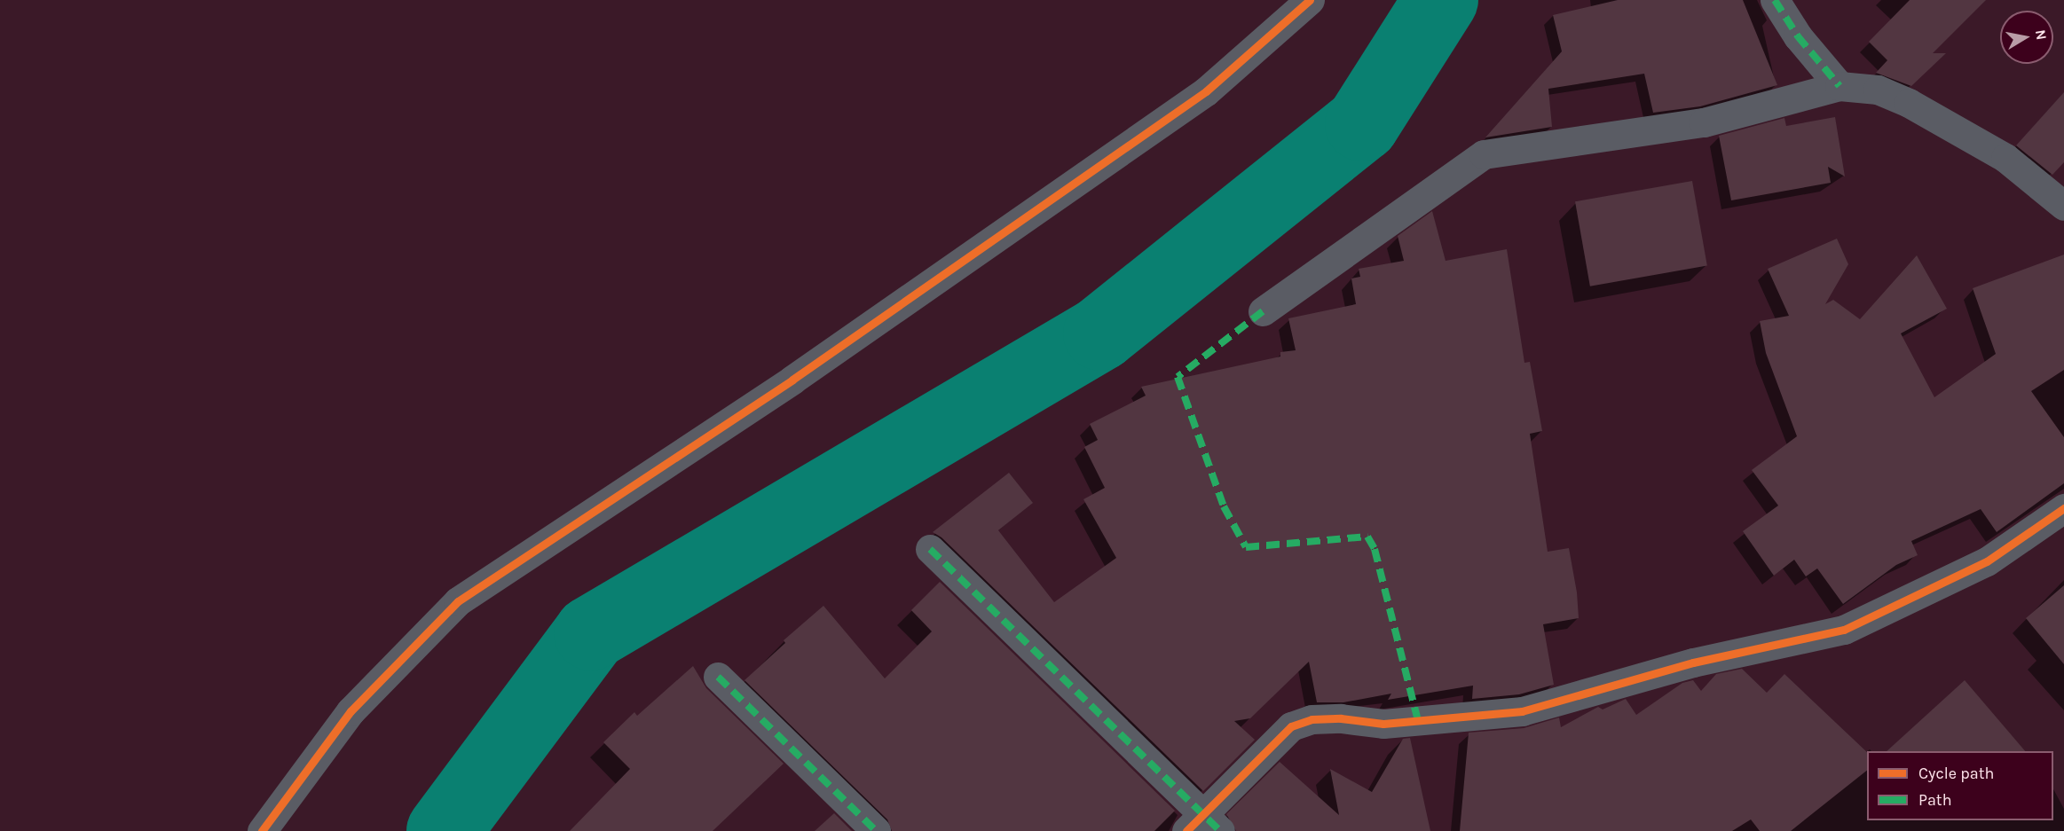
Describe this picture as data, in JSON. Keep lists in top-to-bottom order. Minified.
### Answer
{"legend":["Cycle path","Path"],"north":"right"}
